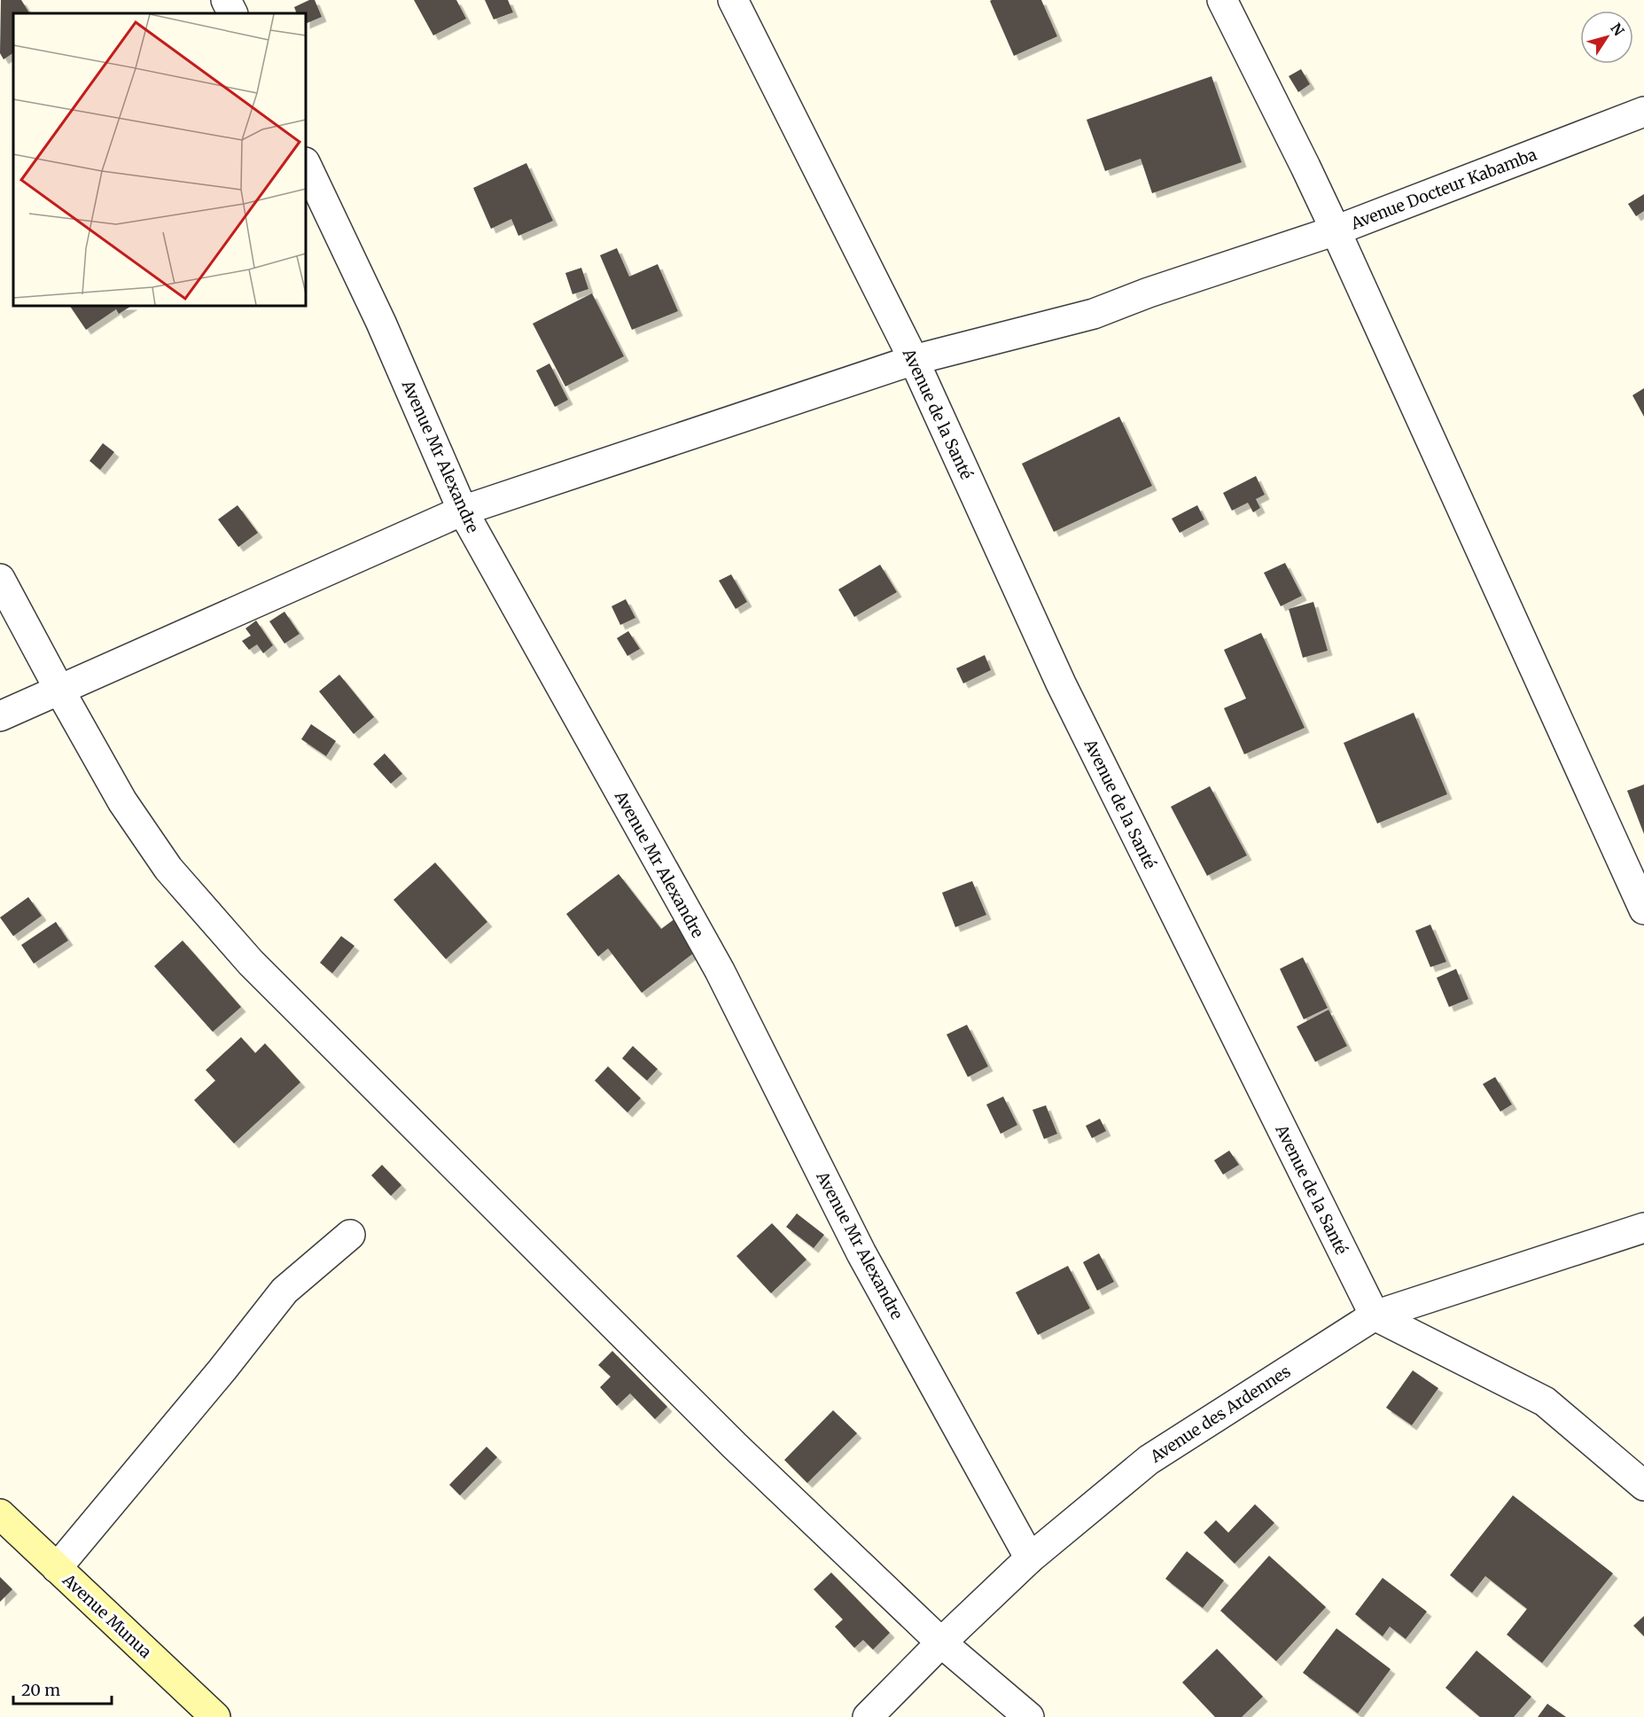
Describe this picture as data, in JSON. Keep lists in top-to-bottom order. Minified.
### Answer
{"streets":{"main road":["Avenue Munua"],"street":["Avenue Docteur Kabamba","Avenue de la Santé","Avenue Mr Alexandre","Avenue des Ardennes"]},"crossings":[["Avenue de la Santé","Avenue des Ardennes"],["Avenue Mr Alexandre","Avenue des Ardennes"]],"scale_bar":"20 m","north":"top right"}
